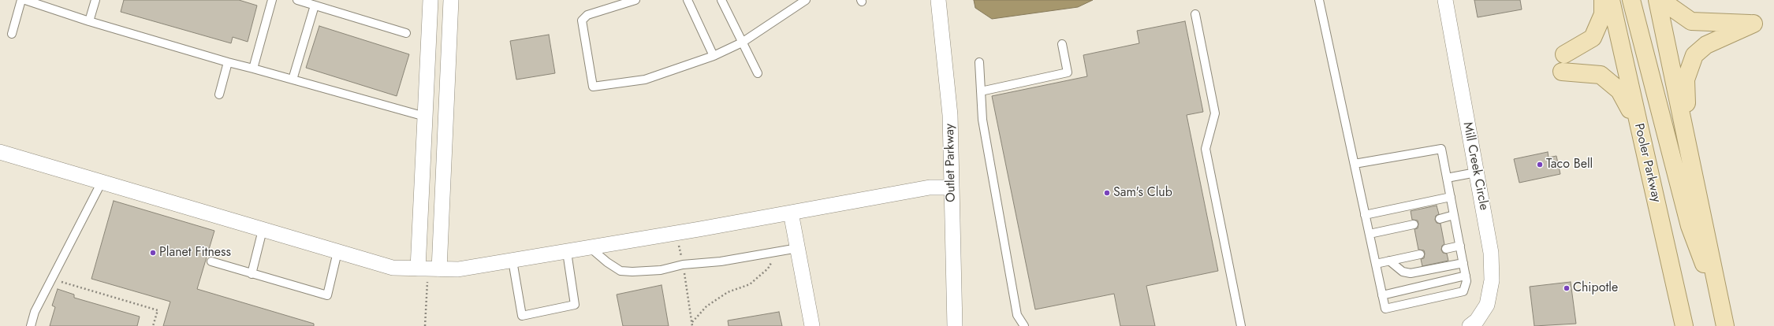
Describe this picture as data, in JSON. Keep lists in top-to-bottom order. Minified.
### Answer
{"streets":{"main road":["Pooler Parkway"],"street":["Outlet Parkway","Mill Creek Circle"]},"places":["Taco Bell","Sam's Club","Planet Fitness","Chipotle"]}
